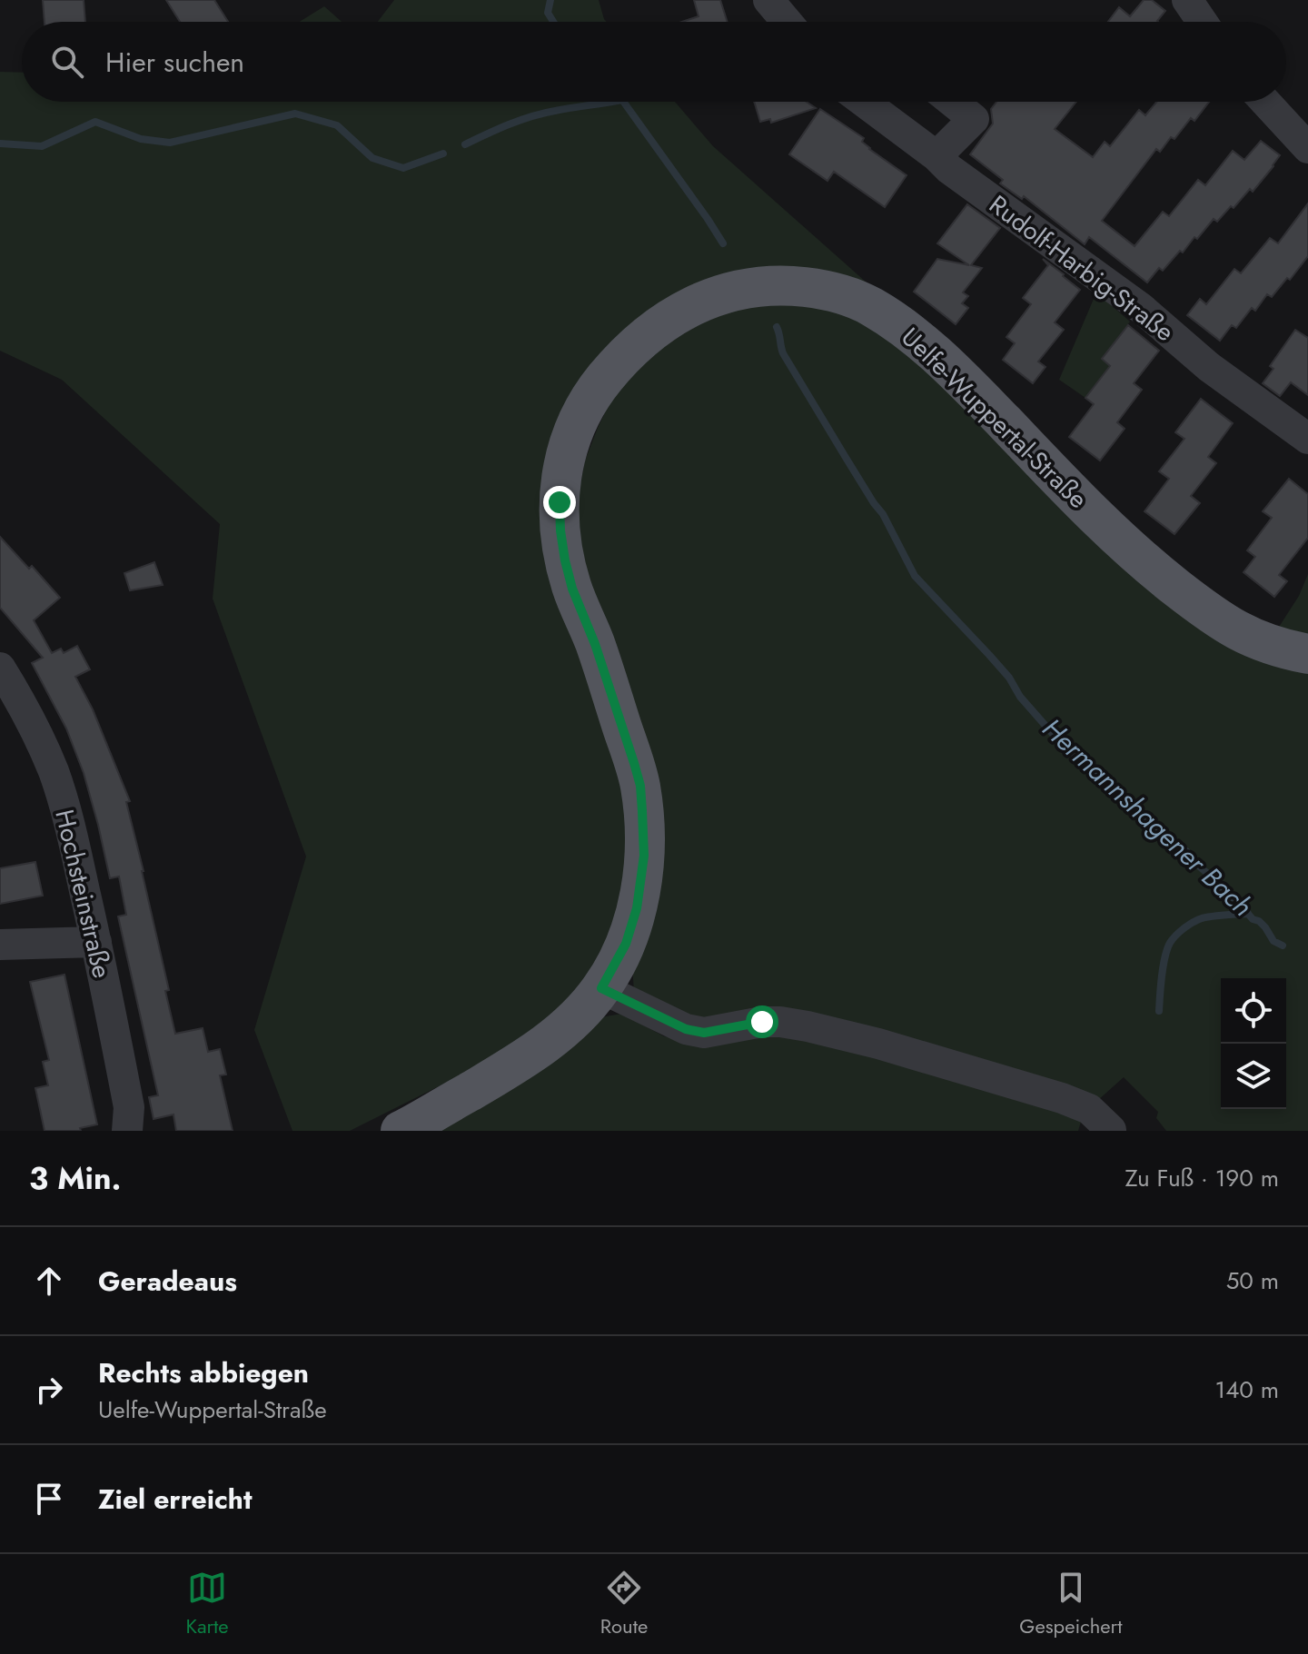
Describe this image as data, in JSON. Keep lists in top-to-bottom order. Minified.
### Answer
{"streets":{"main road":["Uelfe-Wuppertal-Straße"],"street":["Rudolf-Harbig-Straße","Hochsteinstraße"]},"water":["Hermannshagener Bach"],"page":{"search":"Hier suchen","heading":["3 Min.","Zu Fuß · 190 m"],"list":[["Geradeaus","50 m"],["Rechts abbiegen","Uelfe-Wuppertal-Straße","140 m"],"Ziel erreicht"],"nav":["Karte","Route","Gespeichert"]}}
